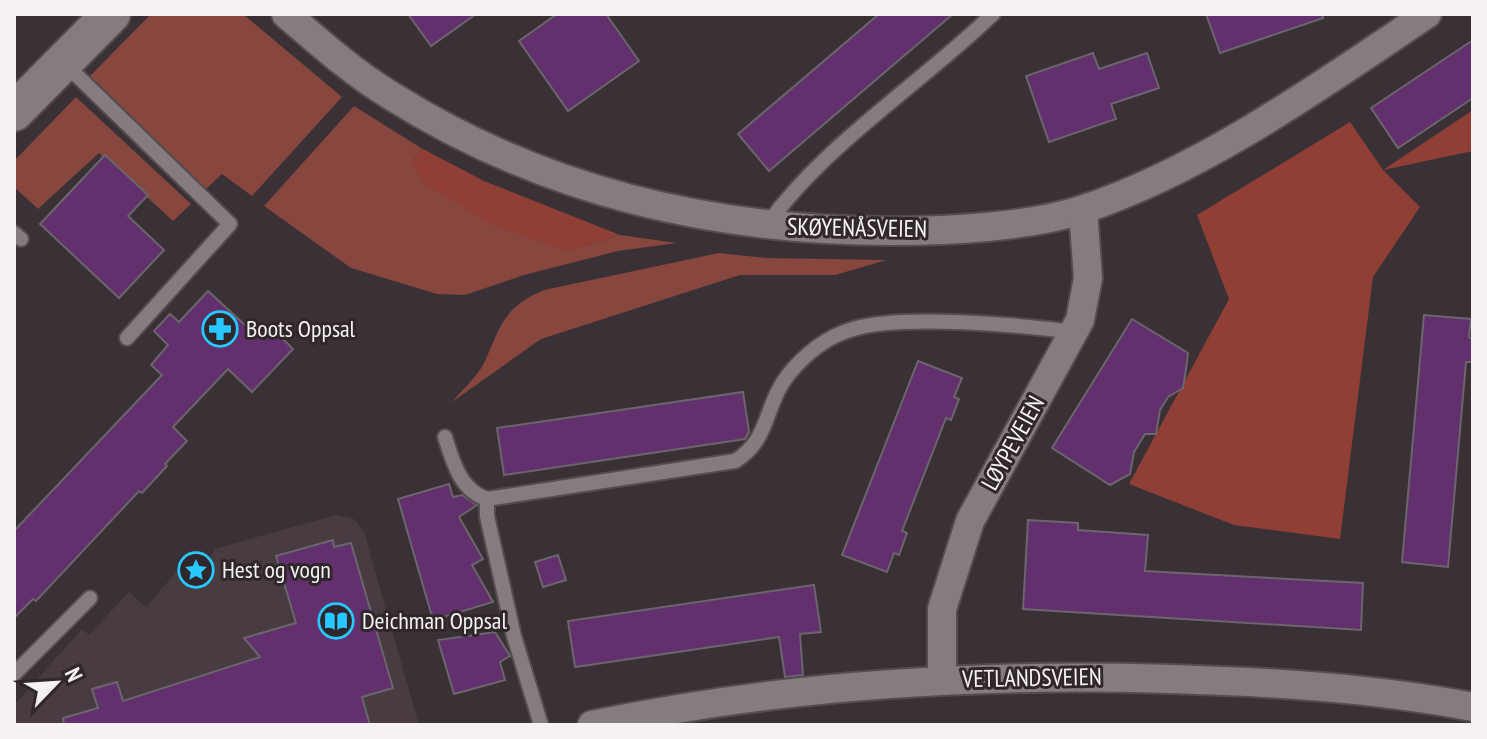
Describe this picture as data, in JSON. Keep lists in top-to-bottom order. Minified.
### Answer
{"streets":{"street":["SKØYENÅSVEIEN","LØYPEVEIEN","VETLANDSVEIEN"]},"crossings":[["SKØYENÅSVEIEN","LØYPEVEIEN"],["LØYPEVEIEN","VETLANDSVEIEN"]],"places":{"pharmacy":["Boots Oppsal"],"place":["Hest og vogn"],"library":["Deichman Oppsal"]},"north":"top right"}
